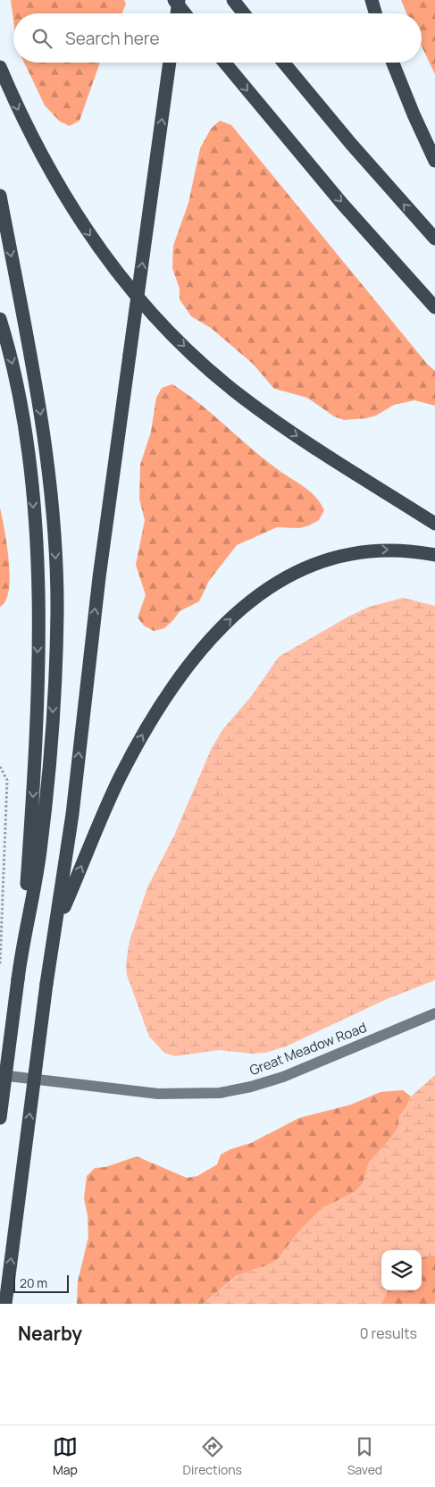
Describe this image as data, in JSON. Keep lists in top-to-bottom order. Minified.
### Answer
{"streets":{"street":["Great Meadow Road"]},"scale_bar":"20 m","page":{"search":"Search here","scale":"20 m","heading":["Nearby","0 results"],"nav":["Map","Directions","Saved"]}}
